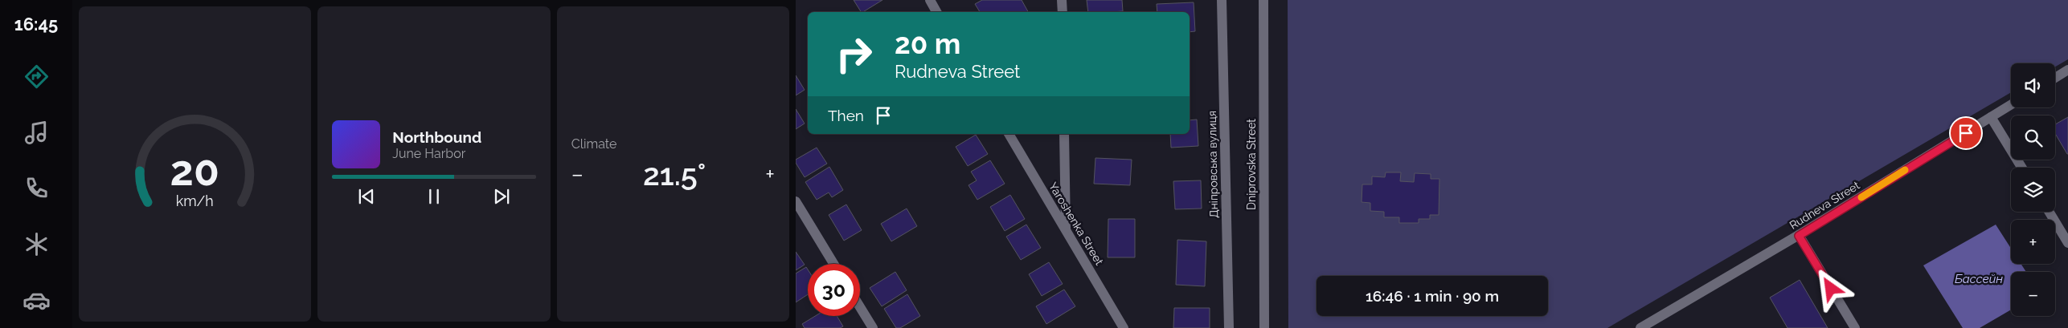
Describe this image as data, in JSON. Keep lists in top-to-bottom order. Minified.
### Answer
{"streets":{"street":["Дніпровська вулиця","Dniprovska Street","Rudneva Street","Yaroshenka Street"]},"water":["Бассейн"],"page":{"tabs":"16:45","tile":"Climate","turn":["20 m","Rudneva Street"],"map_buttons":["+","−"],"then":"Then","song":["Northbound","June Harbor"],"heat":["−","21.5°","+"],"limit":"30","trip":"16:46 · 1 min · 90 m","gauge":["20","km/h"]}}
